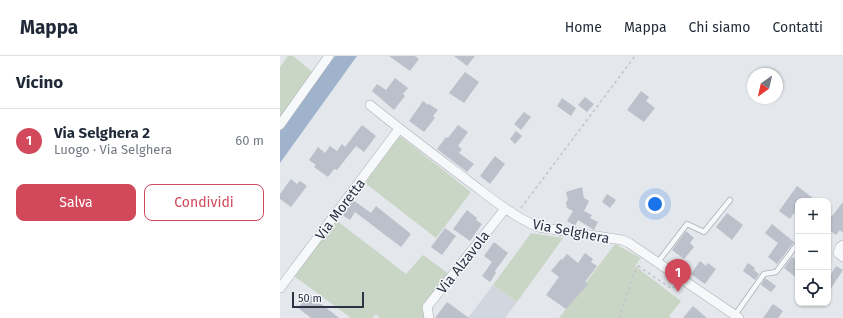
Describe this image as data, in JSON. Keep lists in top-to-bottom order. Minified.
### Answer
{"streets":{"street":["Via Moretta","Via Selghera","Via Alzavola"]},"crossings":[["Via Moretta","Via Selghera"],["Via Selghera","Via Alzavola"]],"scale_bar":"50 m","north":"bottom left","page":{"header":"Mappa","nav":["Home","Mappa","Chi siamo","Contatti"],"heading":"Vicino","list":[{"mark":"1","name":"Via Selghera 2","note":"Luogo · Via Selghera","value":"60 m"}],"buttons":["Salva","Condividi"],"map_buttons":["+","−"],"pins":"1","scale":"50 m"}}
